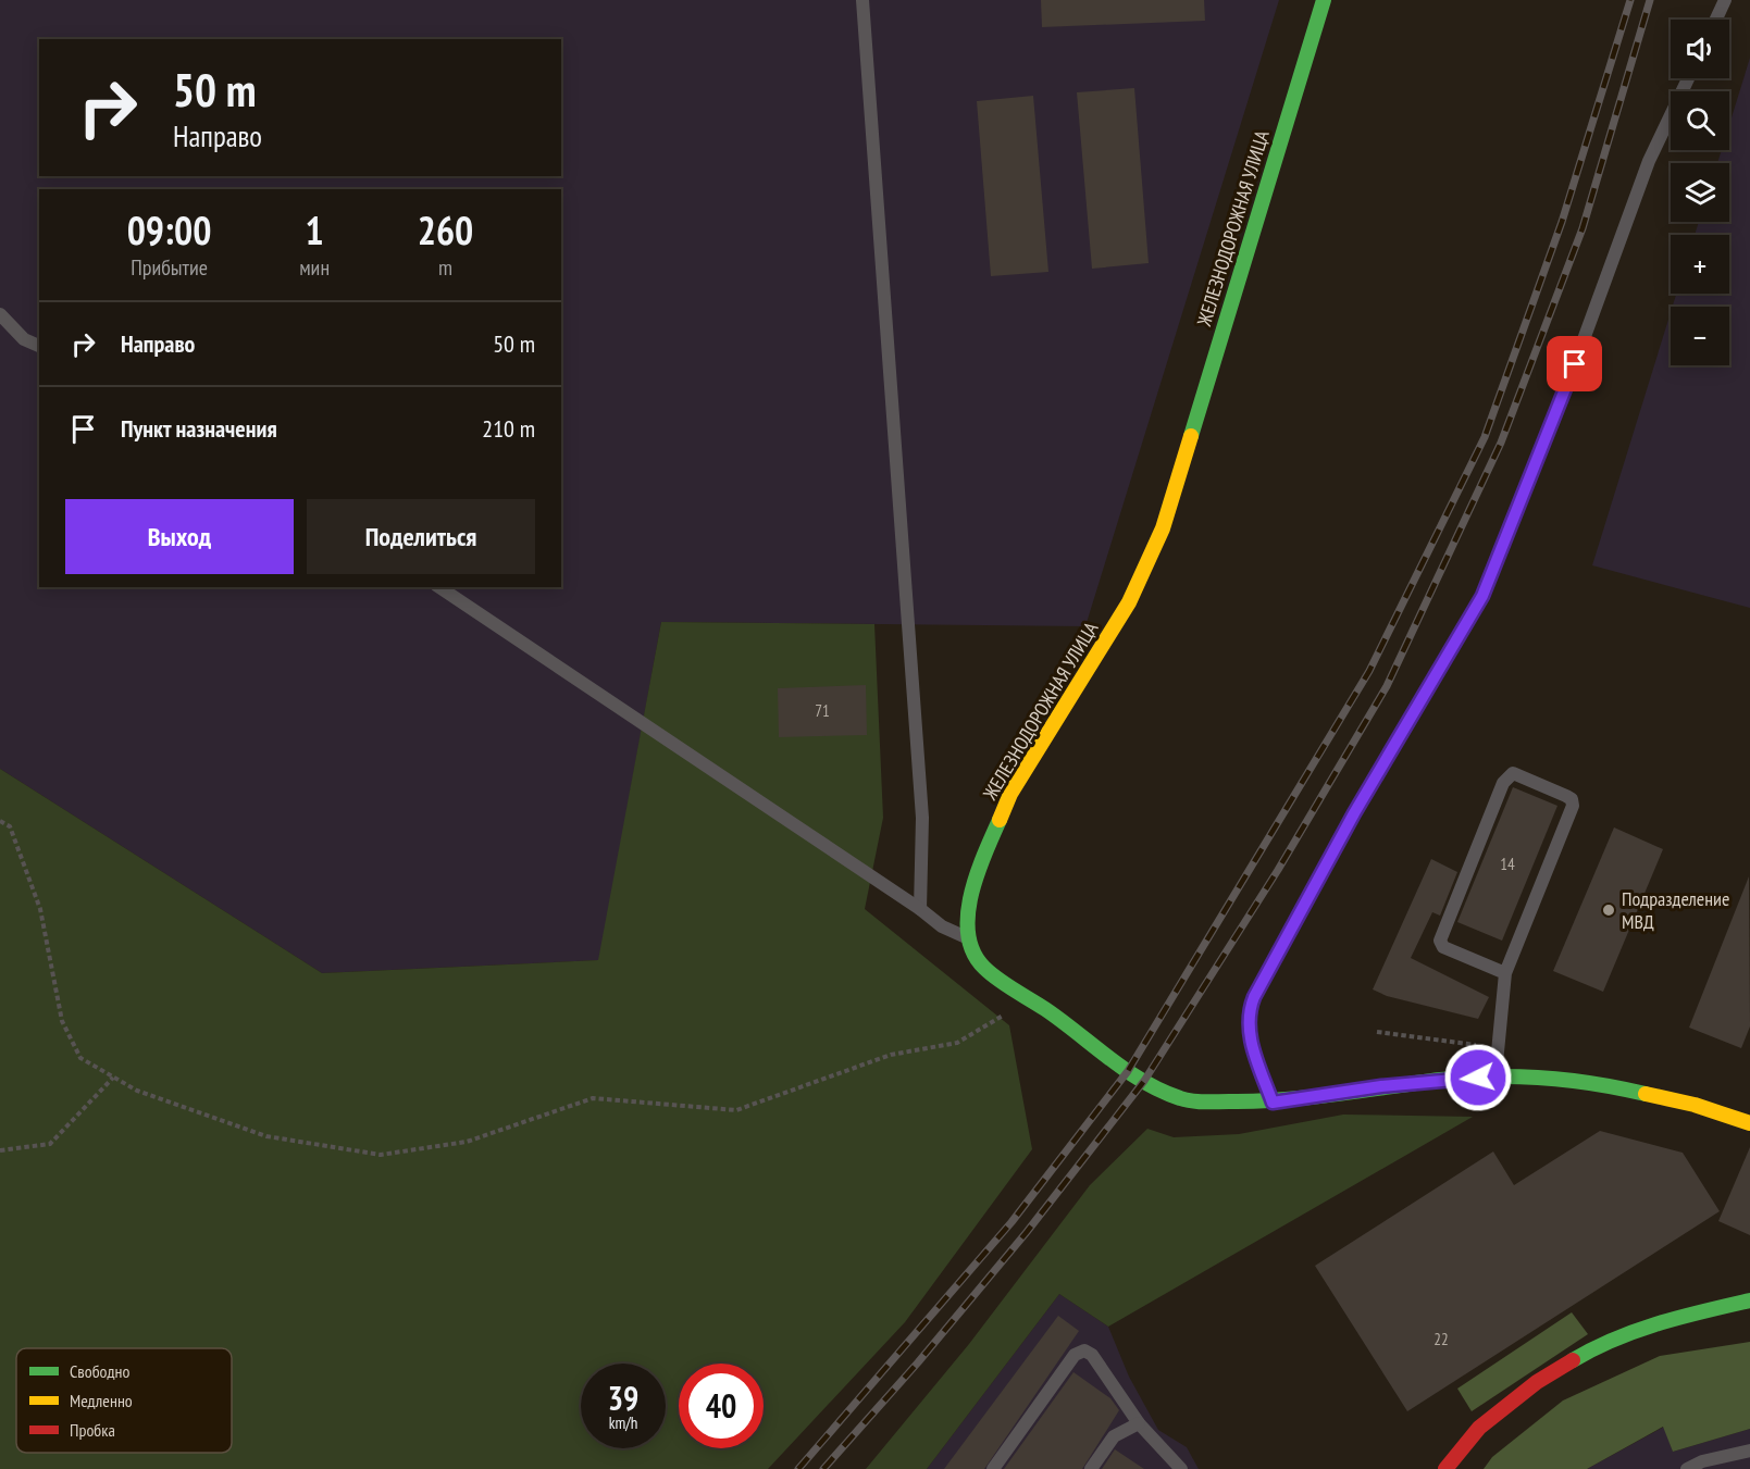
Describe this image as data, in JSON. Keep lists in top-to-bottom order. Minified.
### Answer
{"streets":{"street":["ЖЕЛЕЗНОДОРОЖНАЯ УЛИЦА"]},"places":["Подразделение МВД"],"house_numbers":["71","14","22"],"legend":["Свободно","Медленно","Пробка"],"page":{"map_buttons":["+","−"],"turn":["50 m","Направо"],"eta":["09:00","Прибытие","1","мин","260","m"],"list":[{"name":"Направо","value":"50 m"},{"name":"Пункт назначения","value":"210 m"}],"buttons":["Выход","Поделиться"],"speed":"39 km/h","limit":"40"}}
